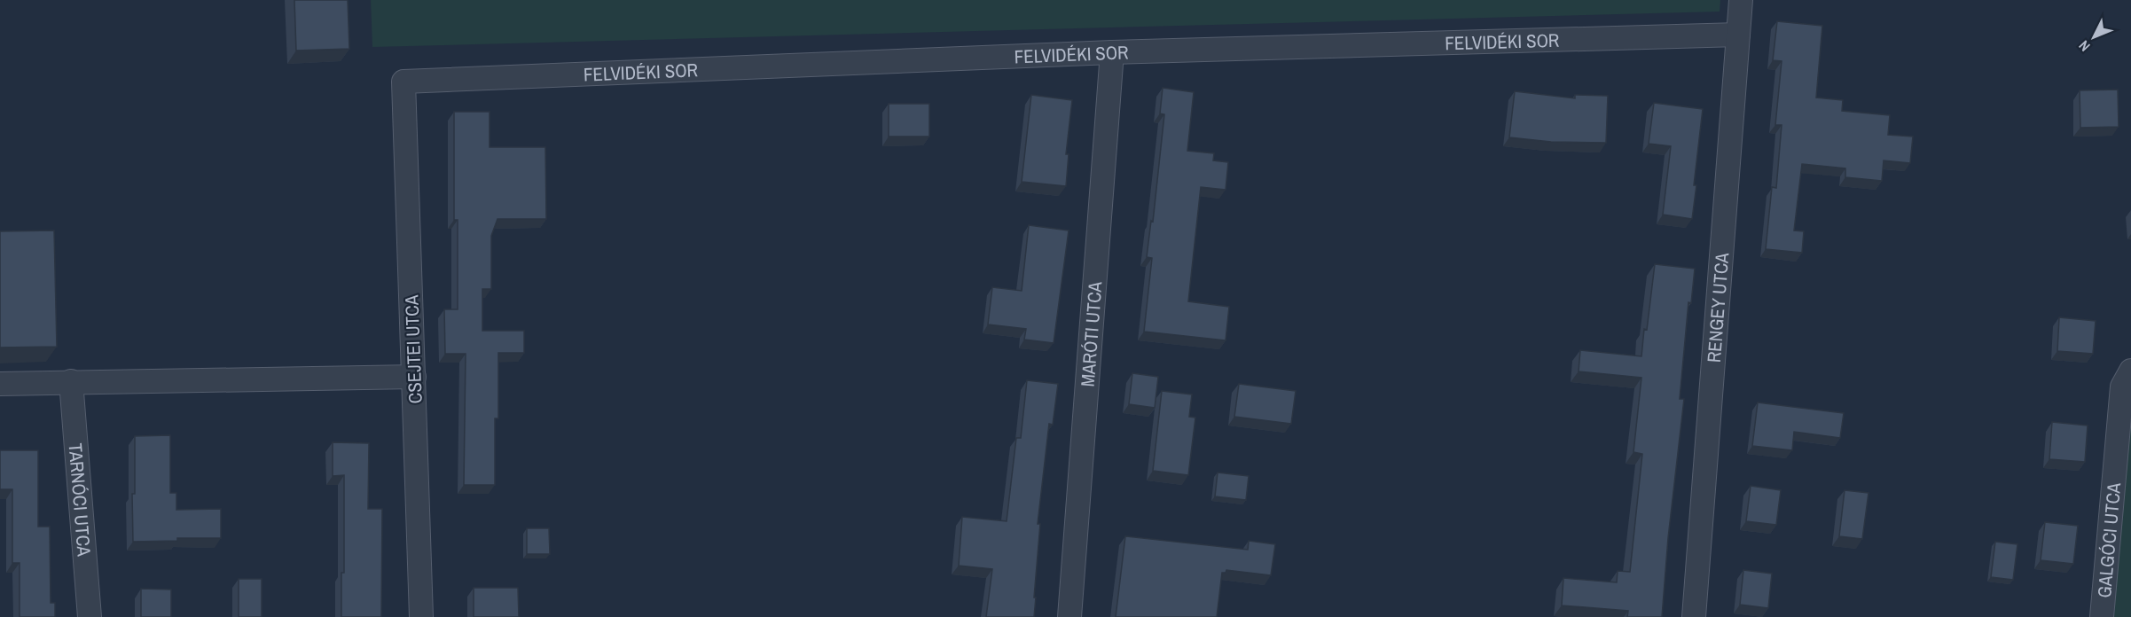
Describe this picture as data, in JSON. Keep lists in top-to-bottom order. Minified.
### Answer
{"streets":{"street":["FELVIDÉKI SOR","RENGEY UTCA","MARÓTI UTCA","CSEJTEI UTCA","TARNÓCI UTCA","GALGÓCI UTCA"]},"crossings":[["FELVIDÉKI SOR","RENGEY UTCA"],["FELVIDÉKI SOR","MARÓTI UTCA"],["FELVIDÉKI SOR","CSEJTEI UTCA"]],"north":"bottom left"}
